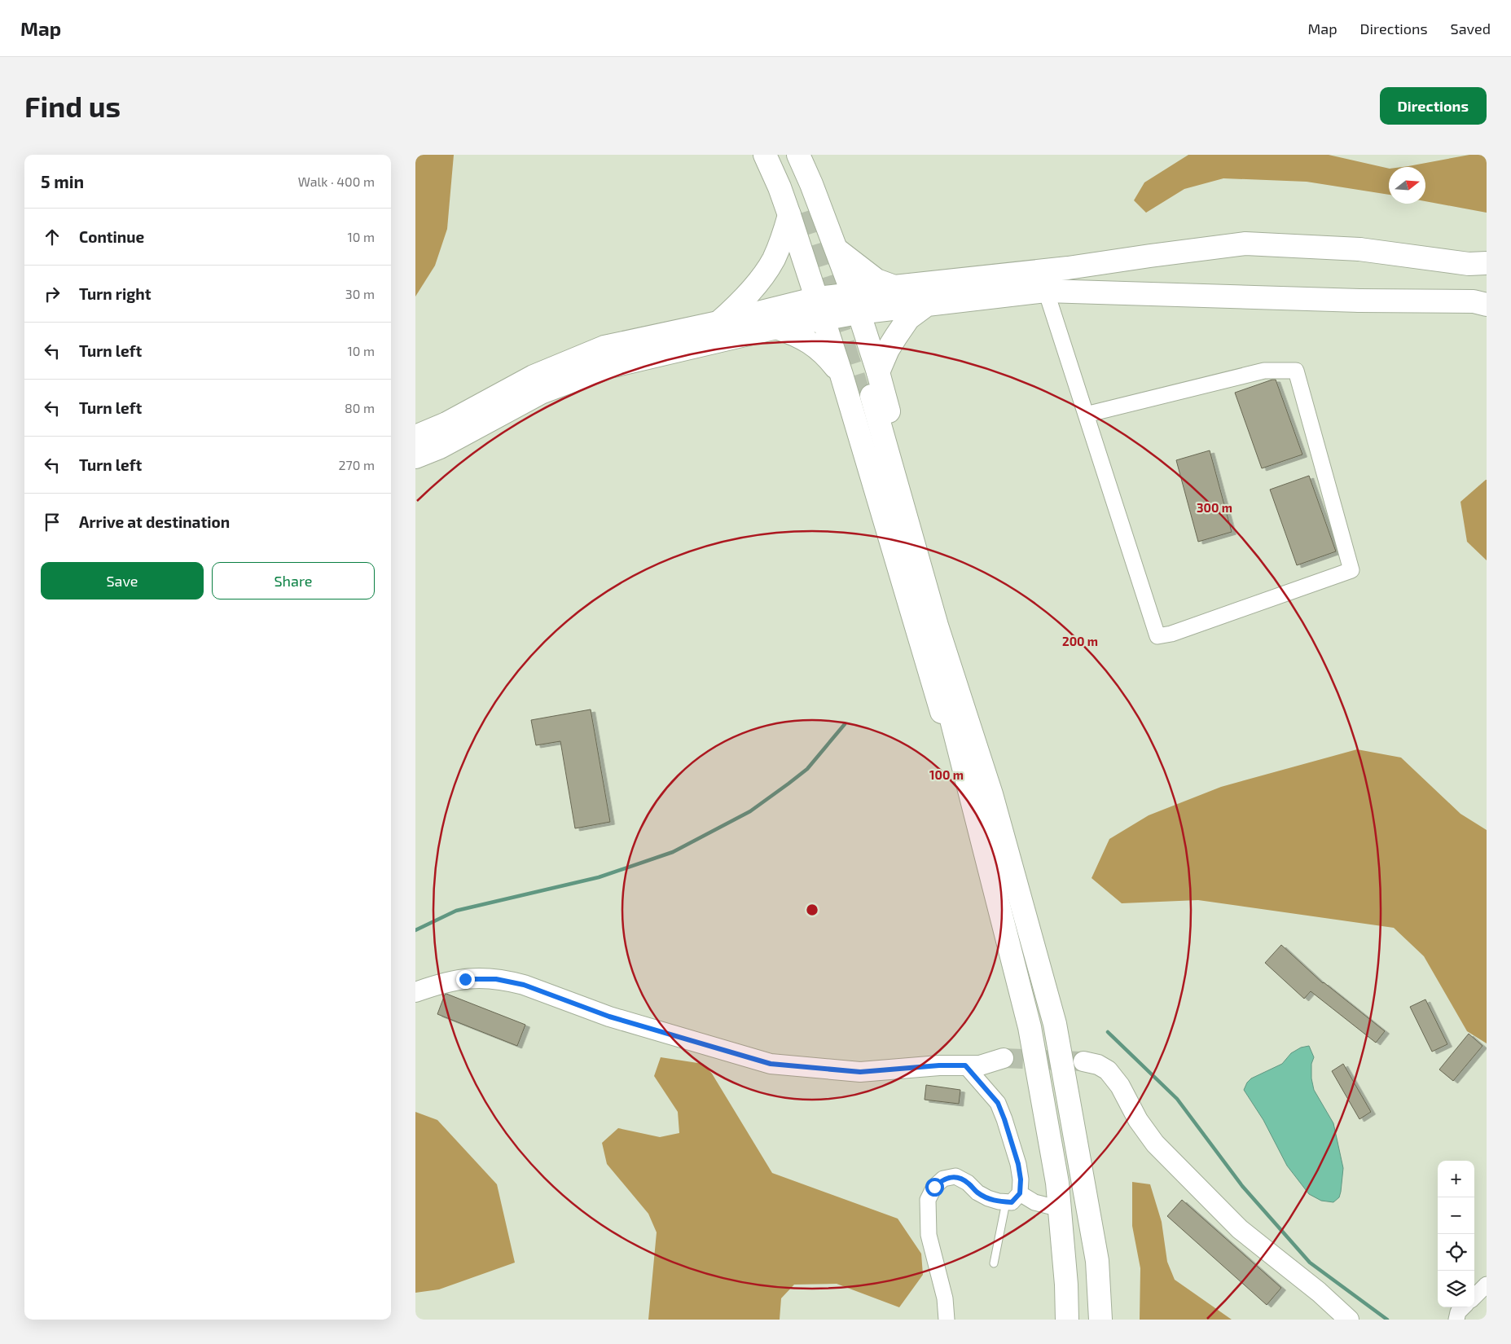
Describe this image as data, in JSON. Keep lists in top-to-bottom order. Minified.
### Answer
{"north":"right","page":{"header":"Map","nav":["Map","Directions","Saved"],"buttons":["Directions",["Save","Share"]],"title":"Find us","heading":["5 min","Walk · 400 m"],"list":[["Continue","10 m"],["Turn right","30 m"],["Turn left","10 m"],["Turn left","80 m"],["Turn left","270 m"],"Arrive at destination"],"map_buttons":["+","−"]},"rings":["300 m","200 m","100 m"]}
